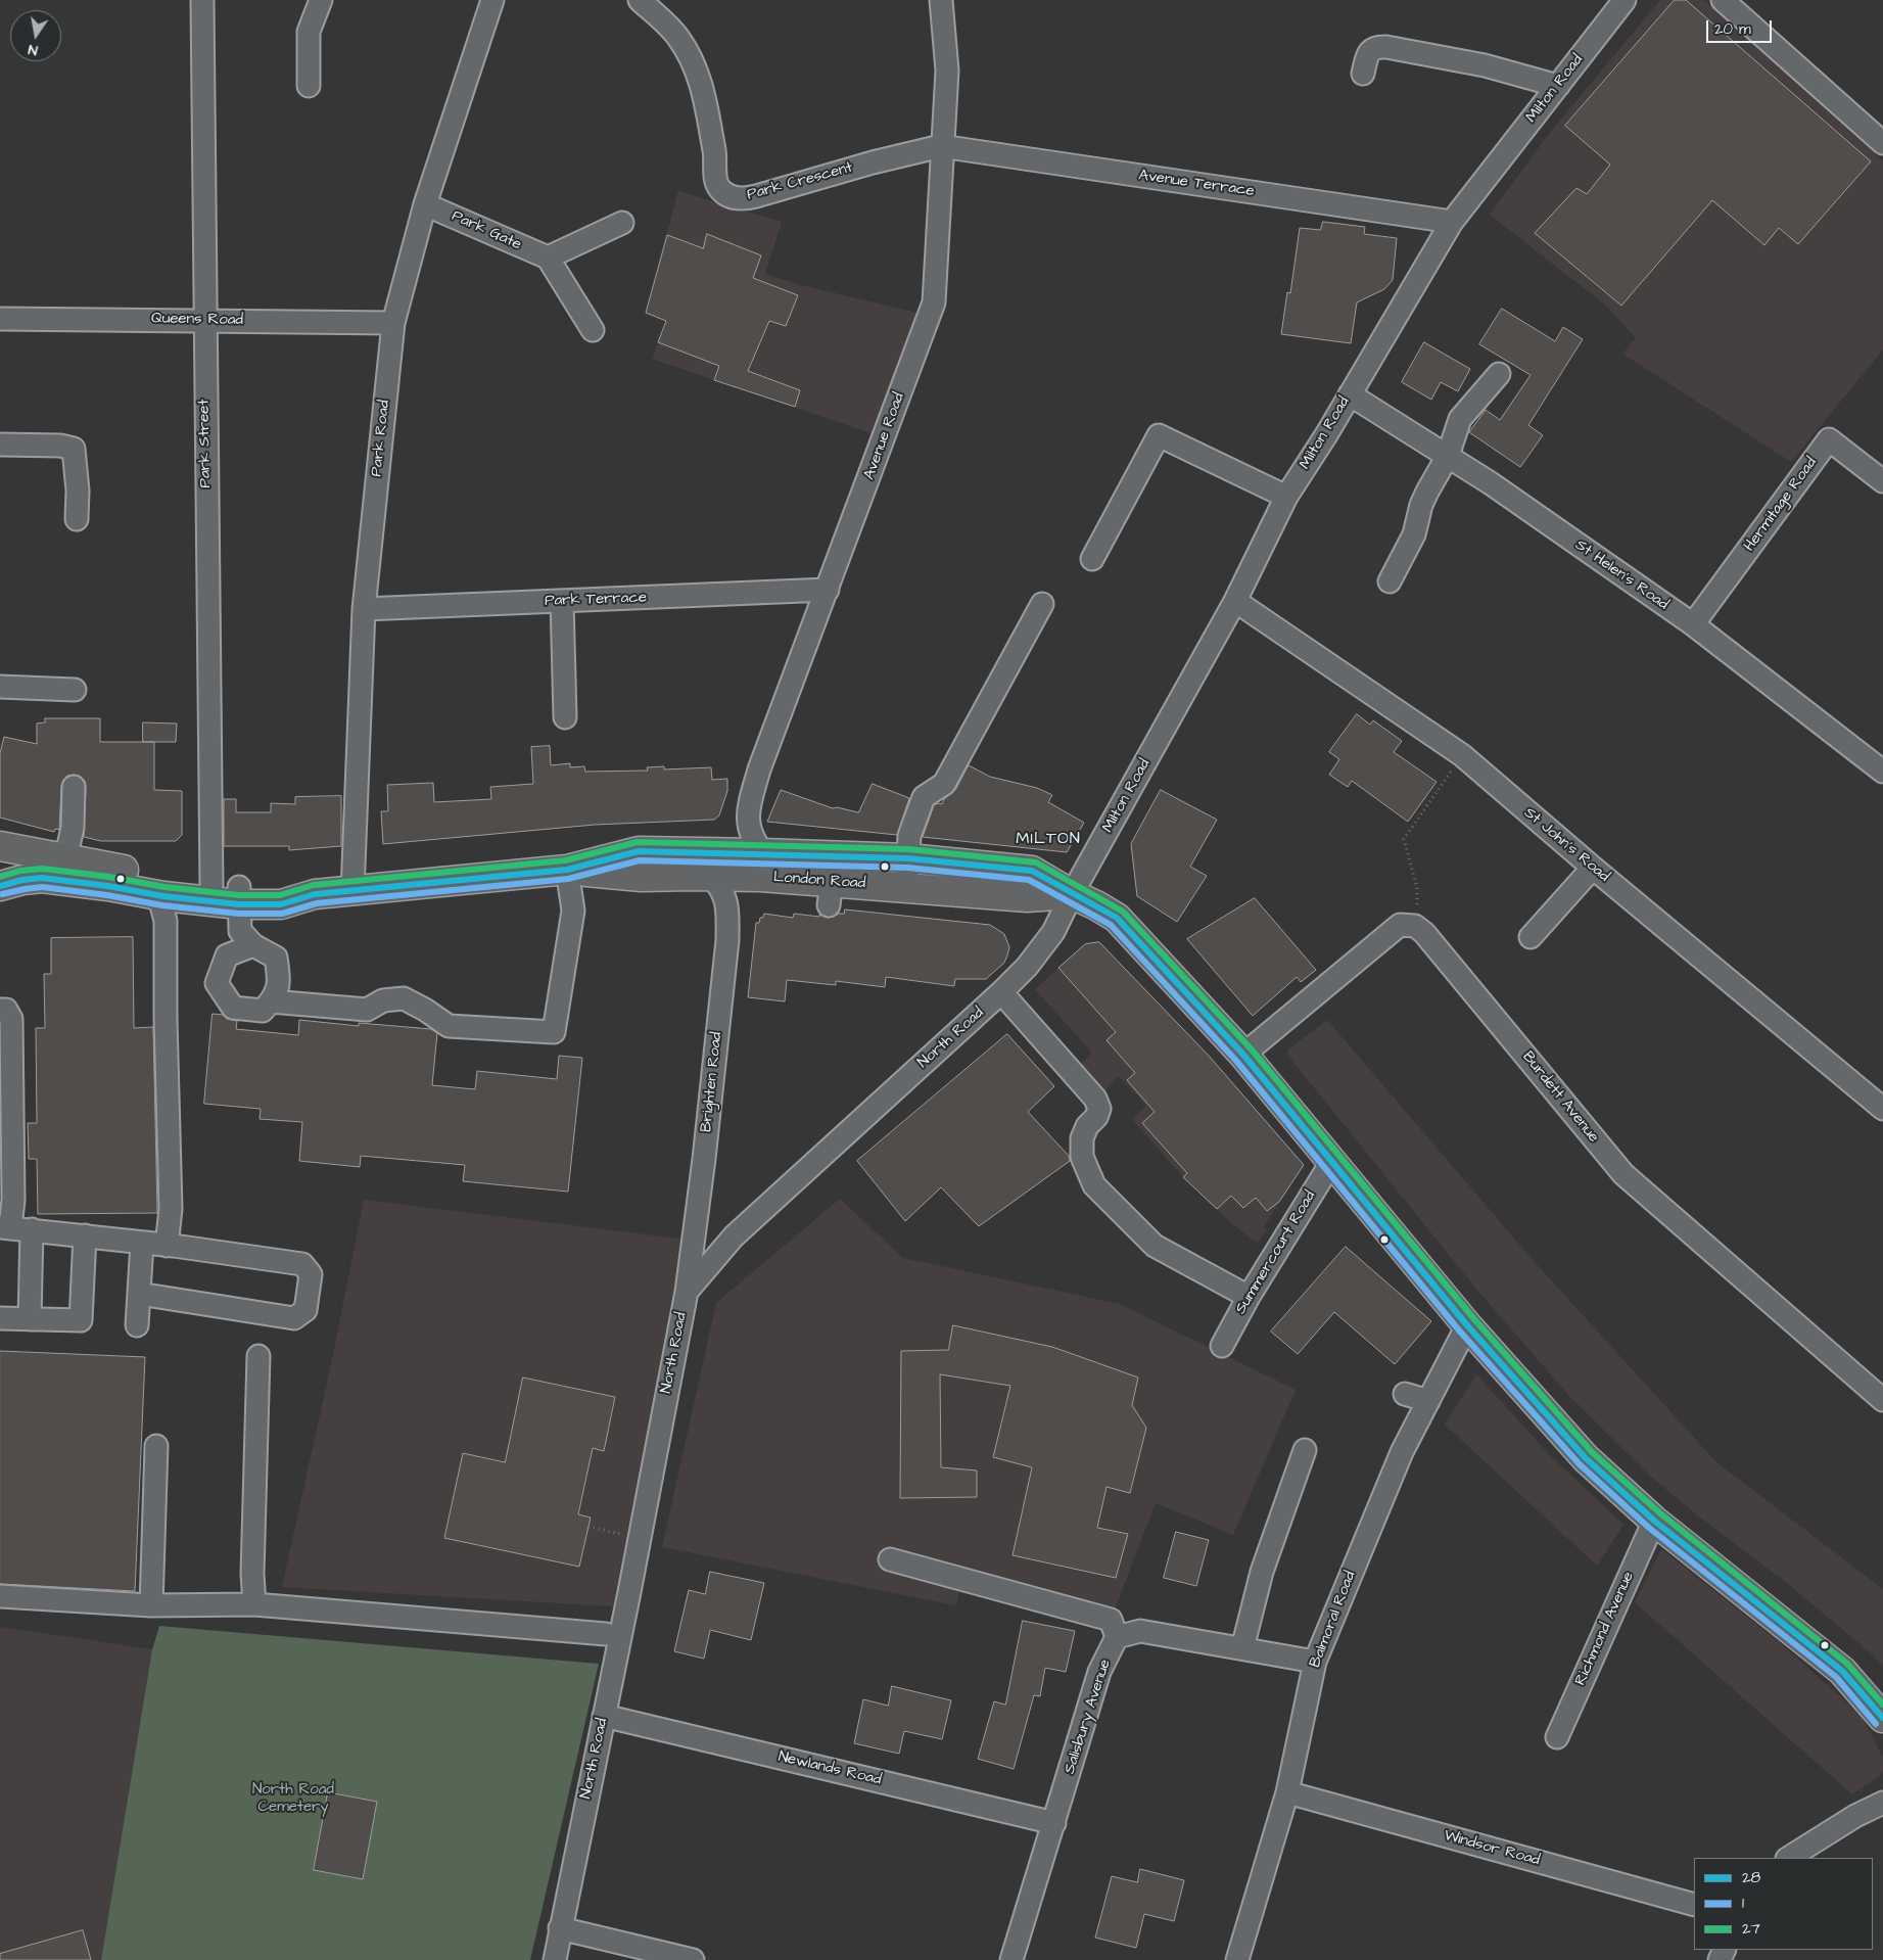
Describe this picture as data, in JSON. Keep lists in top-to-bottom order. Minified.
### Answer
{"streets":{"main road":["London Road"],"street":["Milton Road","Park Crescent","Avenue Terrace","Park Gate","Queens Road","Avenue Road","Park Road","Park Street","Hermitage Road","St Helen's Road","Park Terrace","St John's Road","North Road","Brighten Road","Burdett Avenue","Summercourt Road","Balmoral Road","Richmond Avenue","Salisbury Avenue","Newlands Road","Windsor Road"]},"crossings":[["Milton Road","Avenue Terrace"],["Milton Road","St Helen's Road"],["Milton Road","St John's Road"],["Milton Road","London Road"],["Milton Road","North Road"],["Park Crescent","Avenue Terrace"],["Park Crescent","Avenue Road"],["Avenue Terrace","Avenue Road"],["Park Gate","Park Road"],["Queens Road","Park Road"],["Queens Road","Park Street"],["Avenue Road","Park Terrace"],["Avenue Road","London Road"],["Park Road","Park Terrace"],["Park Road","London Road"],["Park Street","London Road"],["Hermitage Road","St Helen's Road"],["London Road","North Road"],["London Road","Brighten Road"],["London Road","Summercourt Road"],["London Road","Balmoral Road"],["London Road","Richmond Avenue"],["North Road","Brighten Road"],["North Road","Newlands Road"],["Balmoral Road","Windsor Road"],["Salisbury Avenue","Newlands Road"]],"districts":["MILTON"],"parks":["North Road Cemetery"],"lines":["transit line 27","transit line 28","transit line 1"],"legend":["28","1","27"],"scale_bar":"20 m","north":"bottom"}
